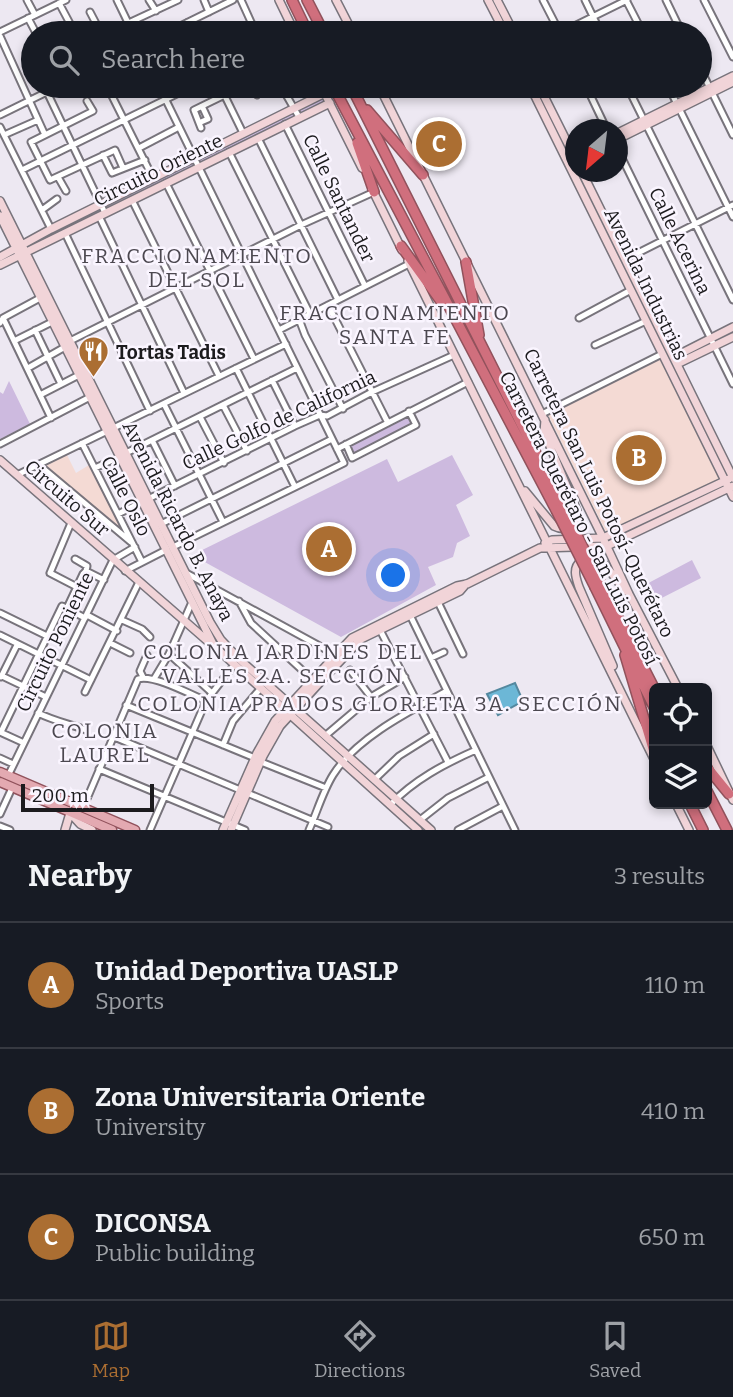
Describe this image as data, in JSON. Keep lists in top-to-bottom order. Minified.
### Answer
{"streets":{"highway":["Carretera Querétaro - San Luis Potosí"],"main road":["Circuito Oriente","Avenida Industrias","Carretera San Luis Potosí-Querétaro","Circuito Sur","Avenida Ricardo B. Anaya"],"street":["Calle Santander","Calle Acerina","Calle Golfo de California","Calle Oslo","Circuito Poniente"]},"crossings":[["Circuito Oriente","Calle Santander"],["Circuito Oriente","Avenida Ricardo B. Anaya"],["Calle Golfo de California","Calle Oslo"],["Calle Golfo de California","Avenida Ricardo B. Anaya"],["Calle Oslo","Circuito Sur"],["Circuito Sur","Avenida Ricardo B. Anaya"],["Circuito Sur","Circuito Poniente"]],"districts":["FRACCIONAMIENTO DEL SOL","FRACCIONAMIENTO SANTA FE","COLONIA JARDINES DEL VALLES 2A. SECCIÓN","COLONIA PRADOS GLORIETA 3A. SECCIÓN","COLONIA LAUREL"],"places":{"restaurant":["Tortas Tadis"]},"scale_bar":"200 m","north":"bottom left","page":{"search":"Search here","pins":["C","B","A"],"scale":"200 m","heading":["Nearby","3 results"],"list":[{"mark":"A","name":"Unidad Deportiva UASLP","note":"Sports","value":"110 m"},{"mark":"B","name":"Zona Universitaria Oriente","note":"University","value":"410 m"},{"mark":"C","name":"DICONSA","note":"Public building","value":"650 m"}],"nav":["Map","Directions","Saved"]}}
